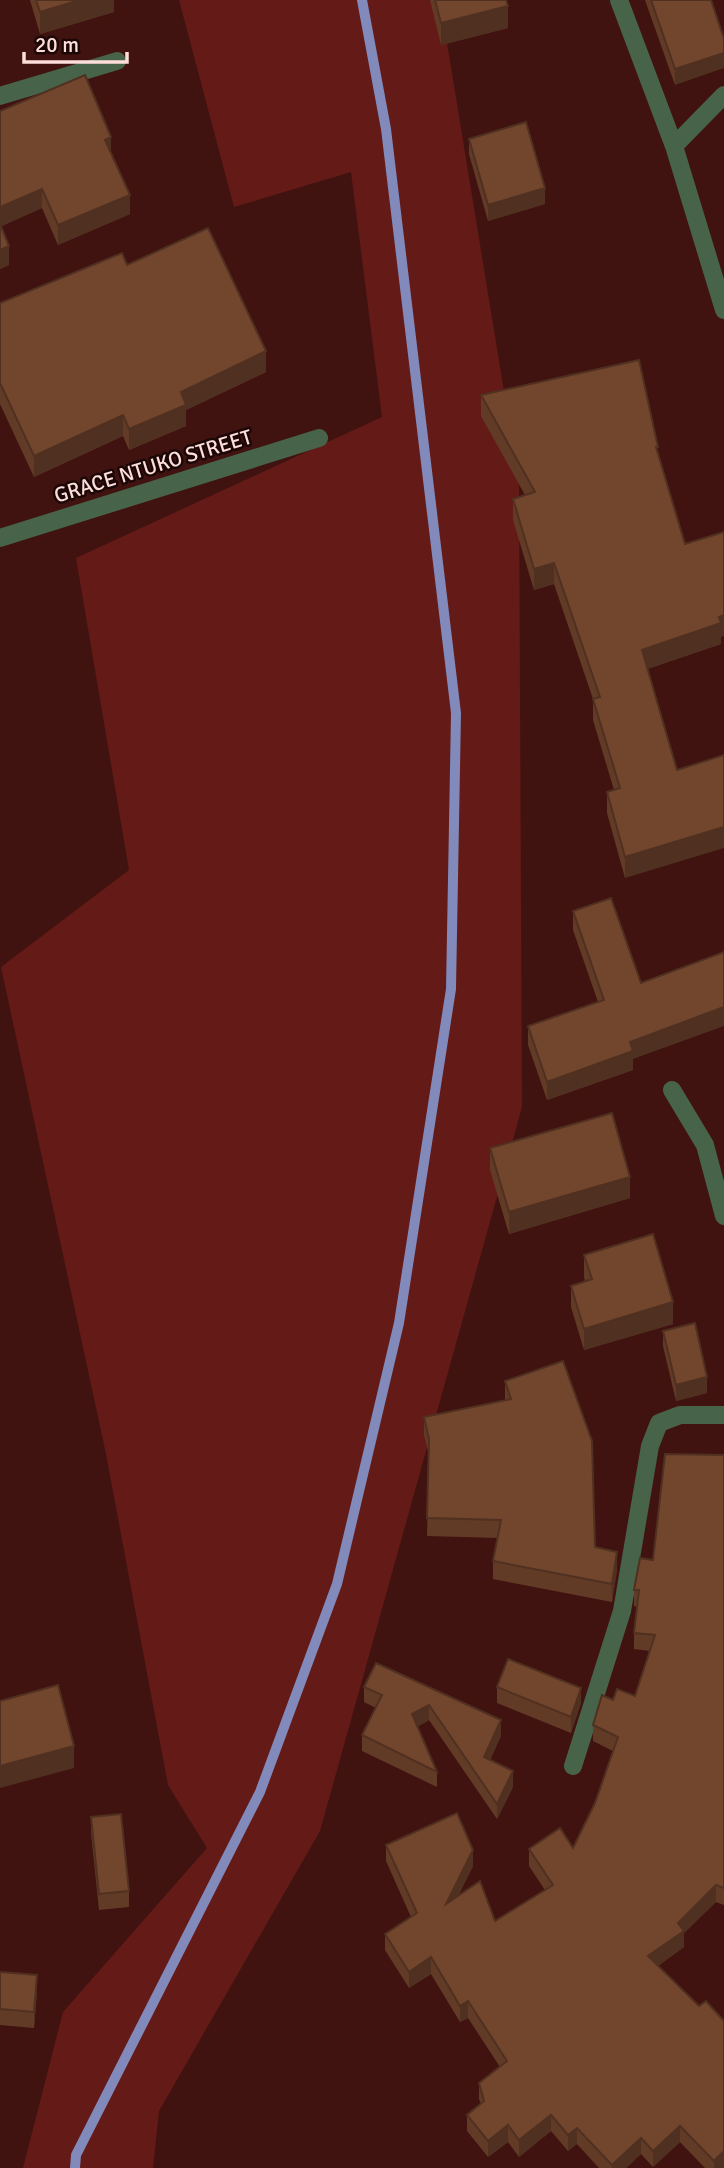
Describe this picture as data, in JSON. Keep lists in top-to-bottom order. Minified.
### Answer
{"streets":{"street":["GRACE NTUKO STREET"]},"scale_bar":"20 m"}
